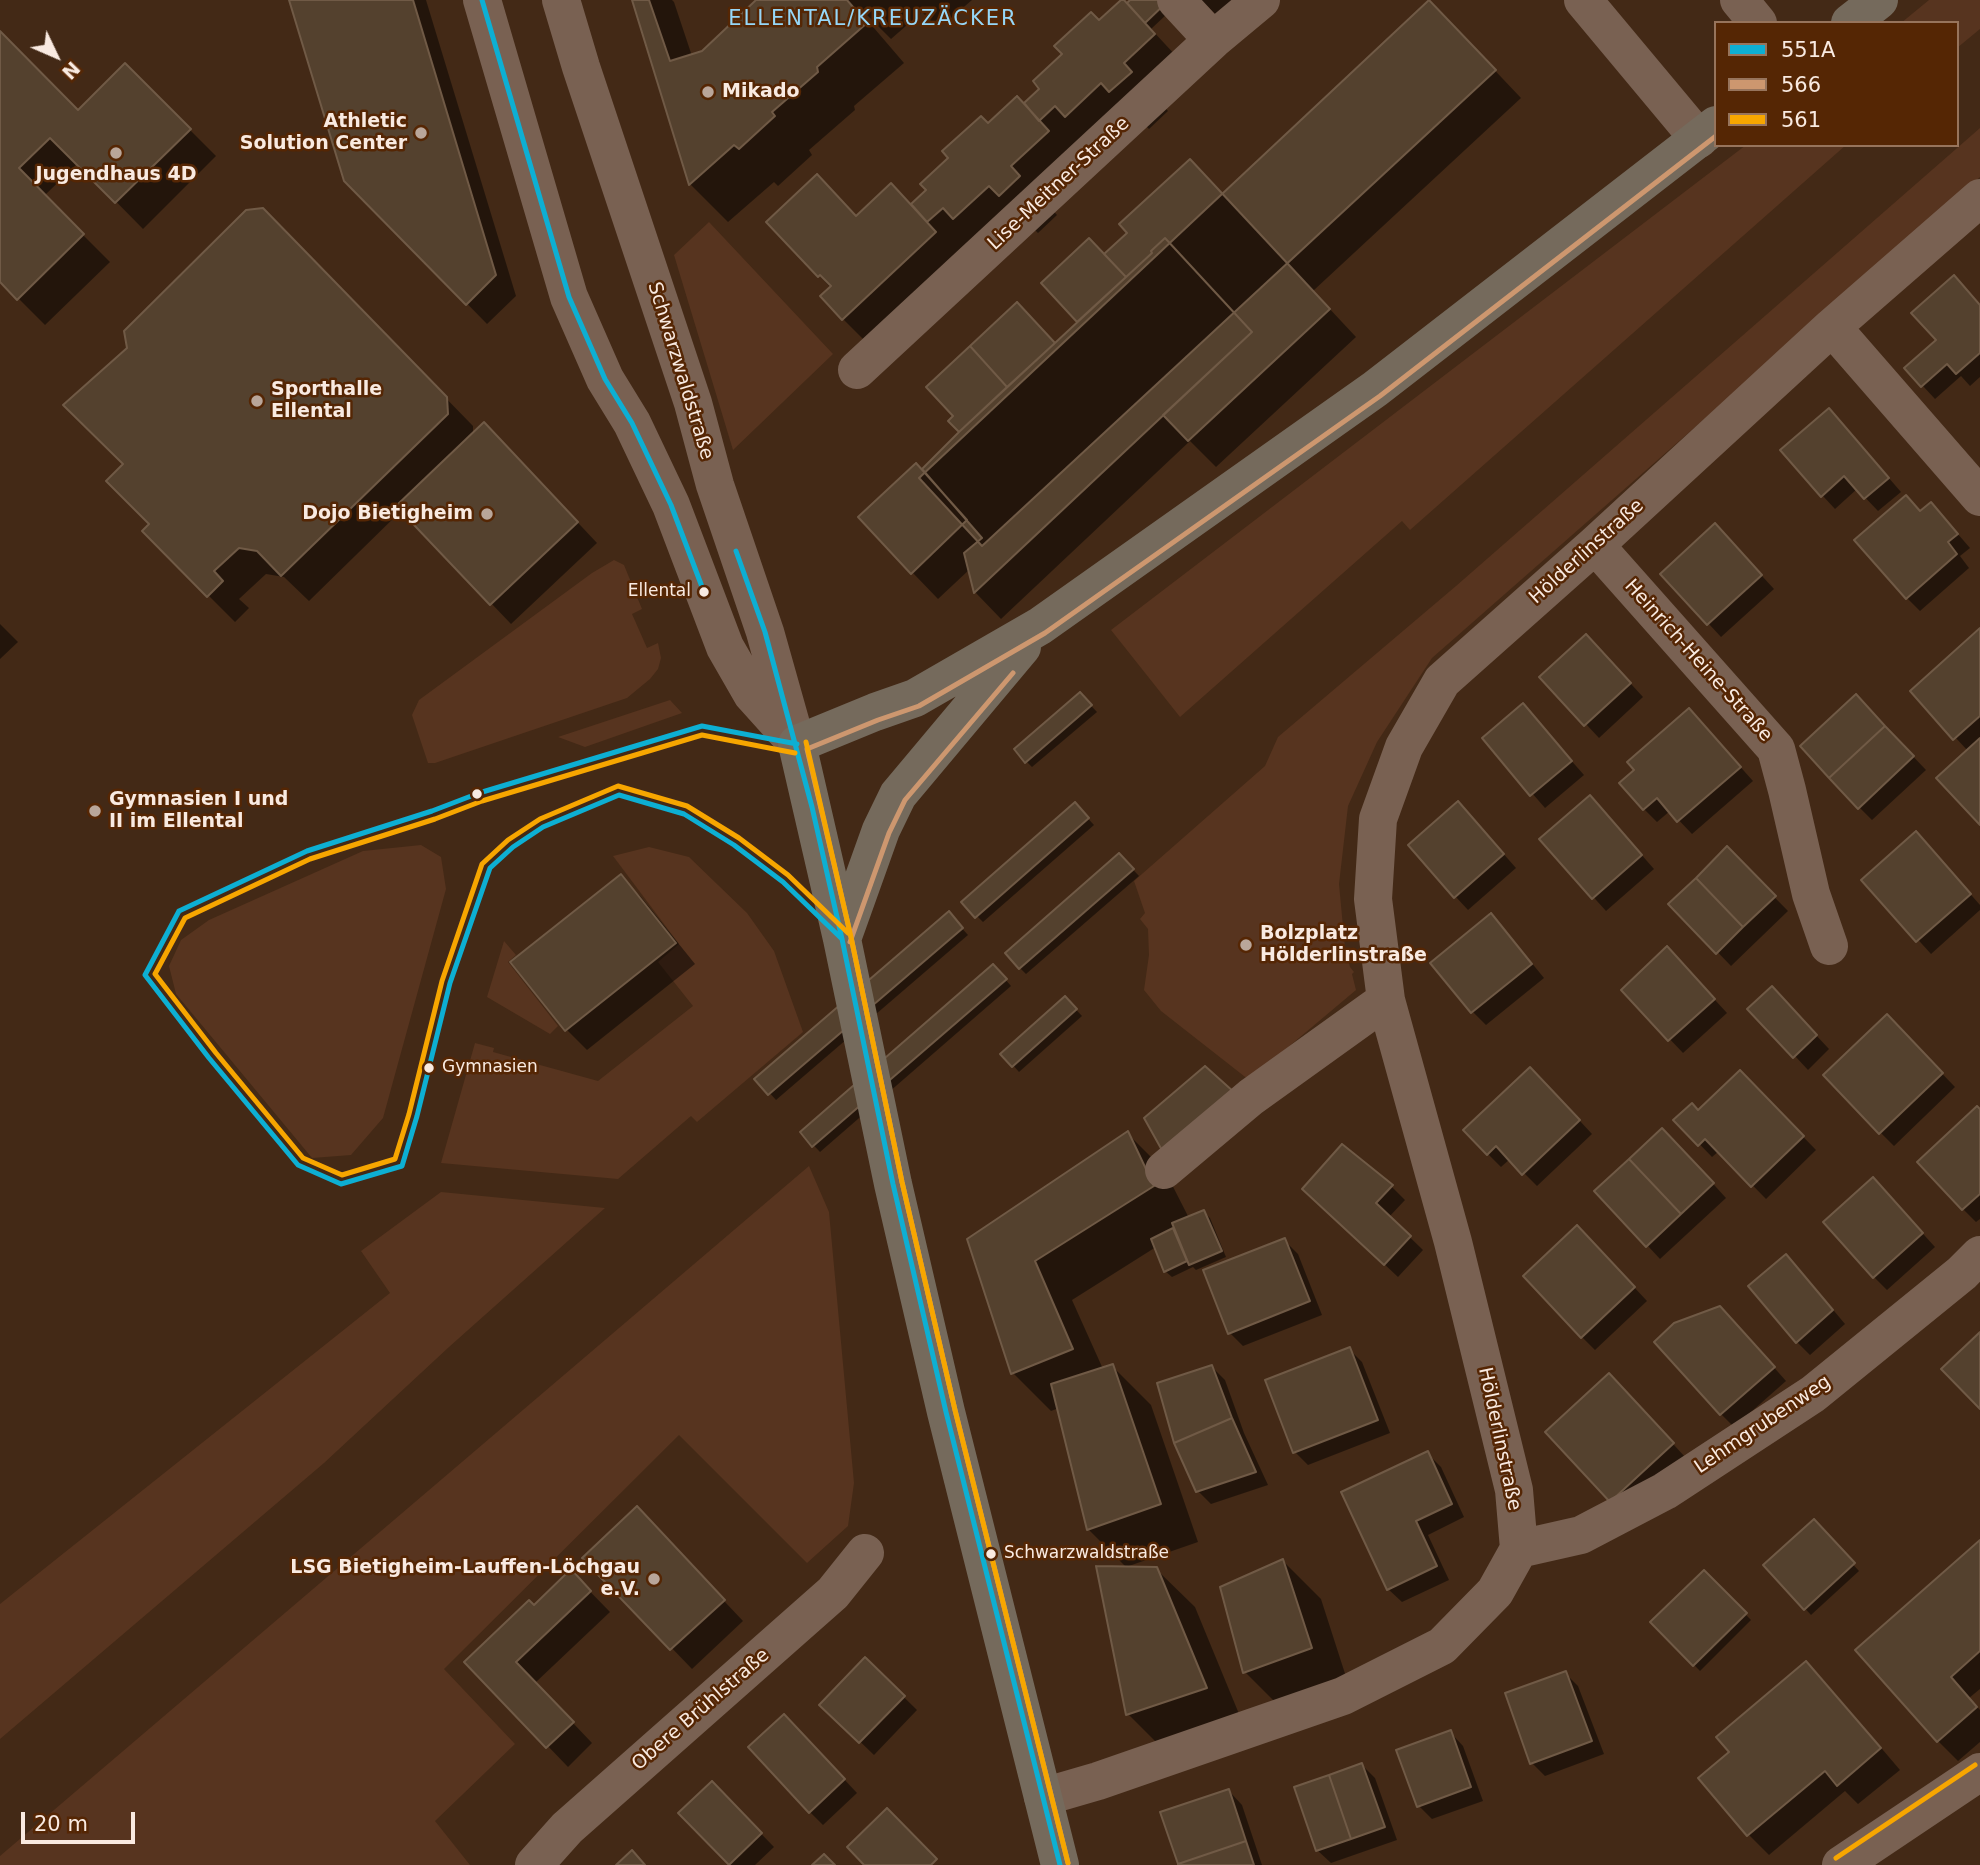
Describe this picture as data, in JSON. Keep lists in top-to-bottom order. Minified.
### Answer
{"streets":{"main road":["Schwarzwaldstraße"],"street":["Lise-Meitner-Straße","Hölderlinstraße","Heinrich-Heine-Straße","Lehmgrubenweg","Obere Brühlstraße"]},"crossings":[["Hölderlinstraße","Heinrich-Heine-Straße"],["Hölderlinstraße","Lehmgrubenweg"]],"districts":["ELLENTAL/KREUZÄCKER"],"places":["Mikado","Athletic Solution Center","Jugendhaus 4D","Sporthalle Ellental","Dojo Bietigheim","Ellental","Gymnasien I und II im Ellental","Bolzplatz Hölderlinstraße","Gymnasien","Schwarzwaldstraße","LSG Bietigheim-Lauffen-Löchgau e.V."],"lines":["transit line 551A","transit line 566","transit line 561"],"legend":["551A","566","561"],"scale_bar":"20 m","north":"bottom right"}
